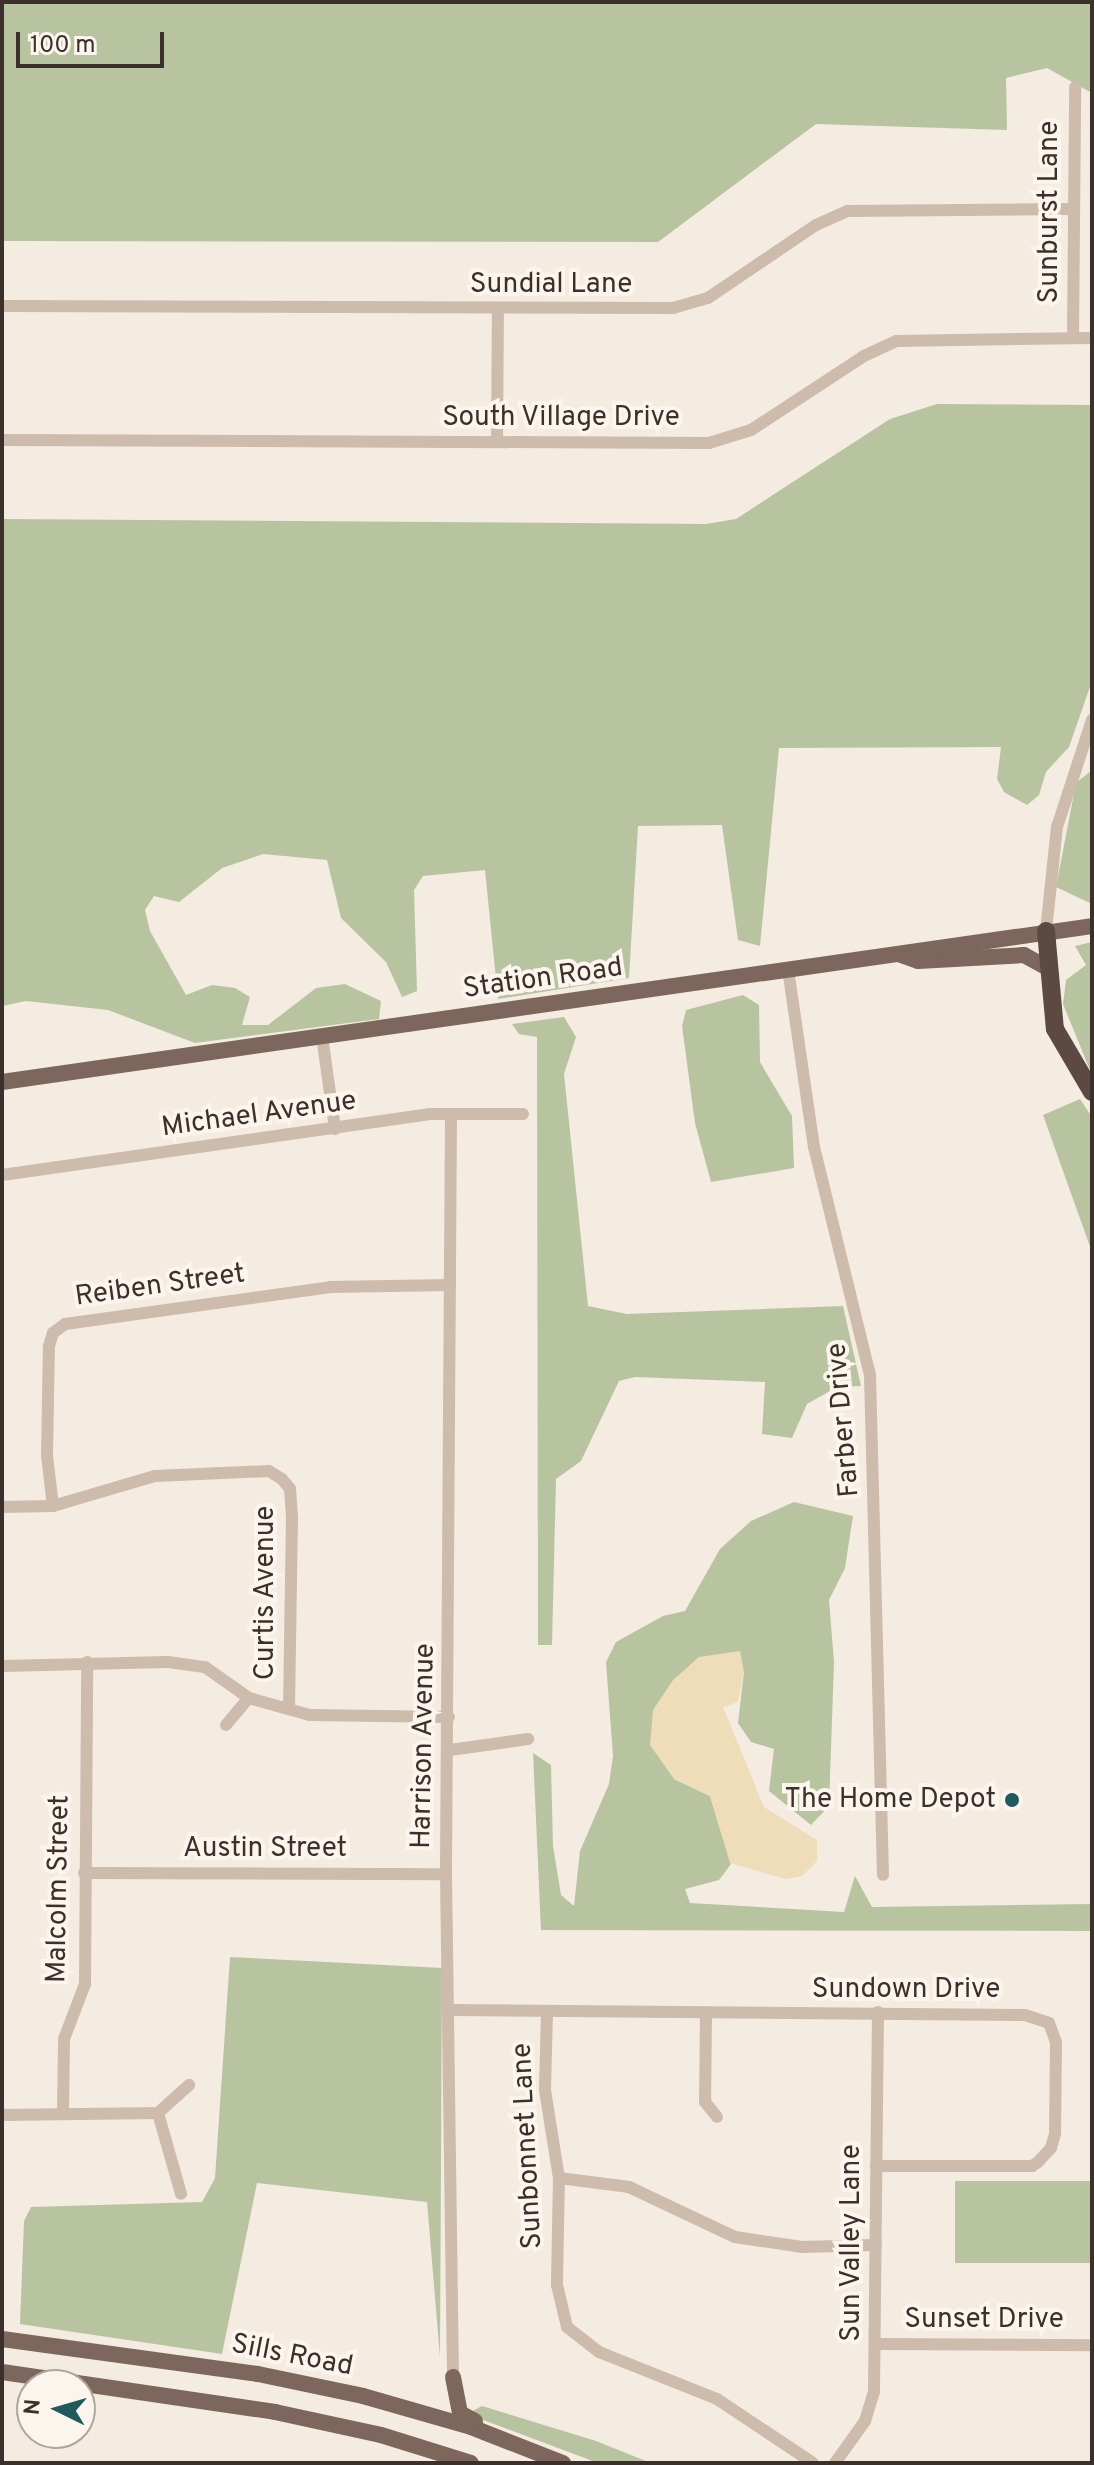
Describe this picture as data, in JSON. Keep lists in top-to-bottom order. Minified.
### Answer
{"streets":{"main road":["Station Road","Sills Road"],"street":["Sunburst Lane","Sundial Lane","South Village Drive","Michael Avenue","Reiben Street","Farber Drive","Curtis Avenue","Harrison Avenue","Austin Street","Malcolm Street","Sundown Drive","Sunbonnet Lane","Sun Valley Lane","Sunset Drive"]},"crossings":[["Sunburst Lane","Sundial Lane"],["Sunburst Lane","South Village Drive"],["Station Road","Farber Drive"],["Michael Avenue","Harrison Avenue"],["Reiben Street","Curtis Avenue"],["Reiben Street","Harrison Avenue"],["Harrison Avenue","Austin Street"],["Harrison Avenue","Sundown Drive"],["Austin Street","Malcolm Street"],["Sundown Drive","Sunbonnet Lane"],["Sundown Drive","Sun Valley Lane"],["Sun Valley Lane","Sunset Drive"]],"places":["The Home Depot"],"scale_bar":"100 m","north":"left"}
